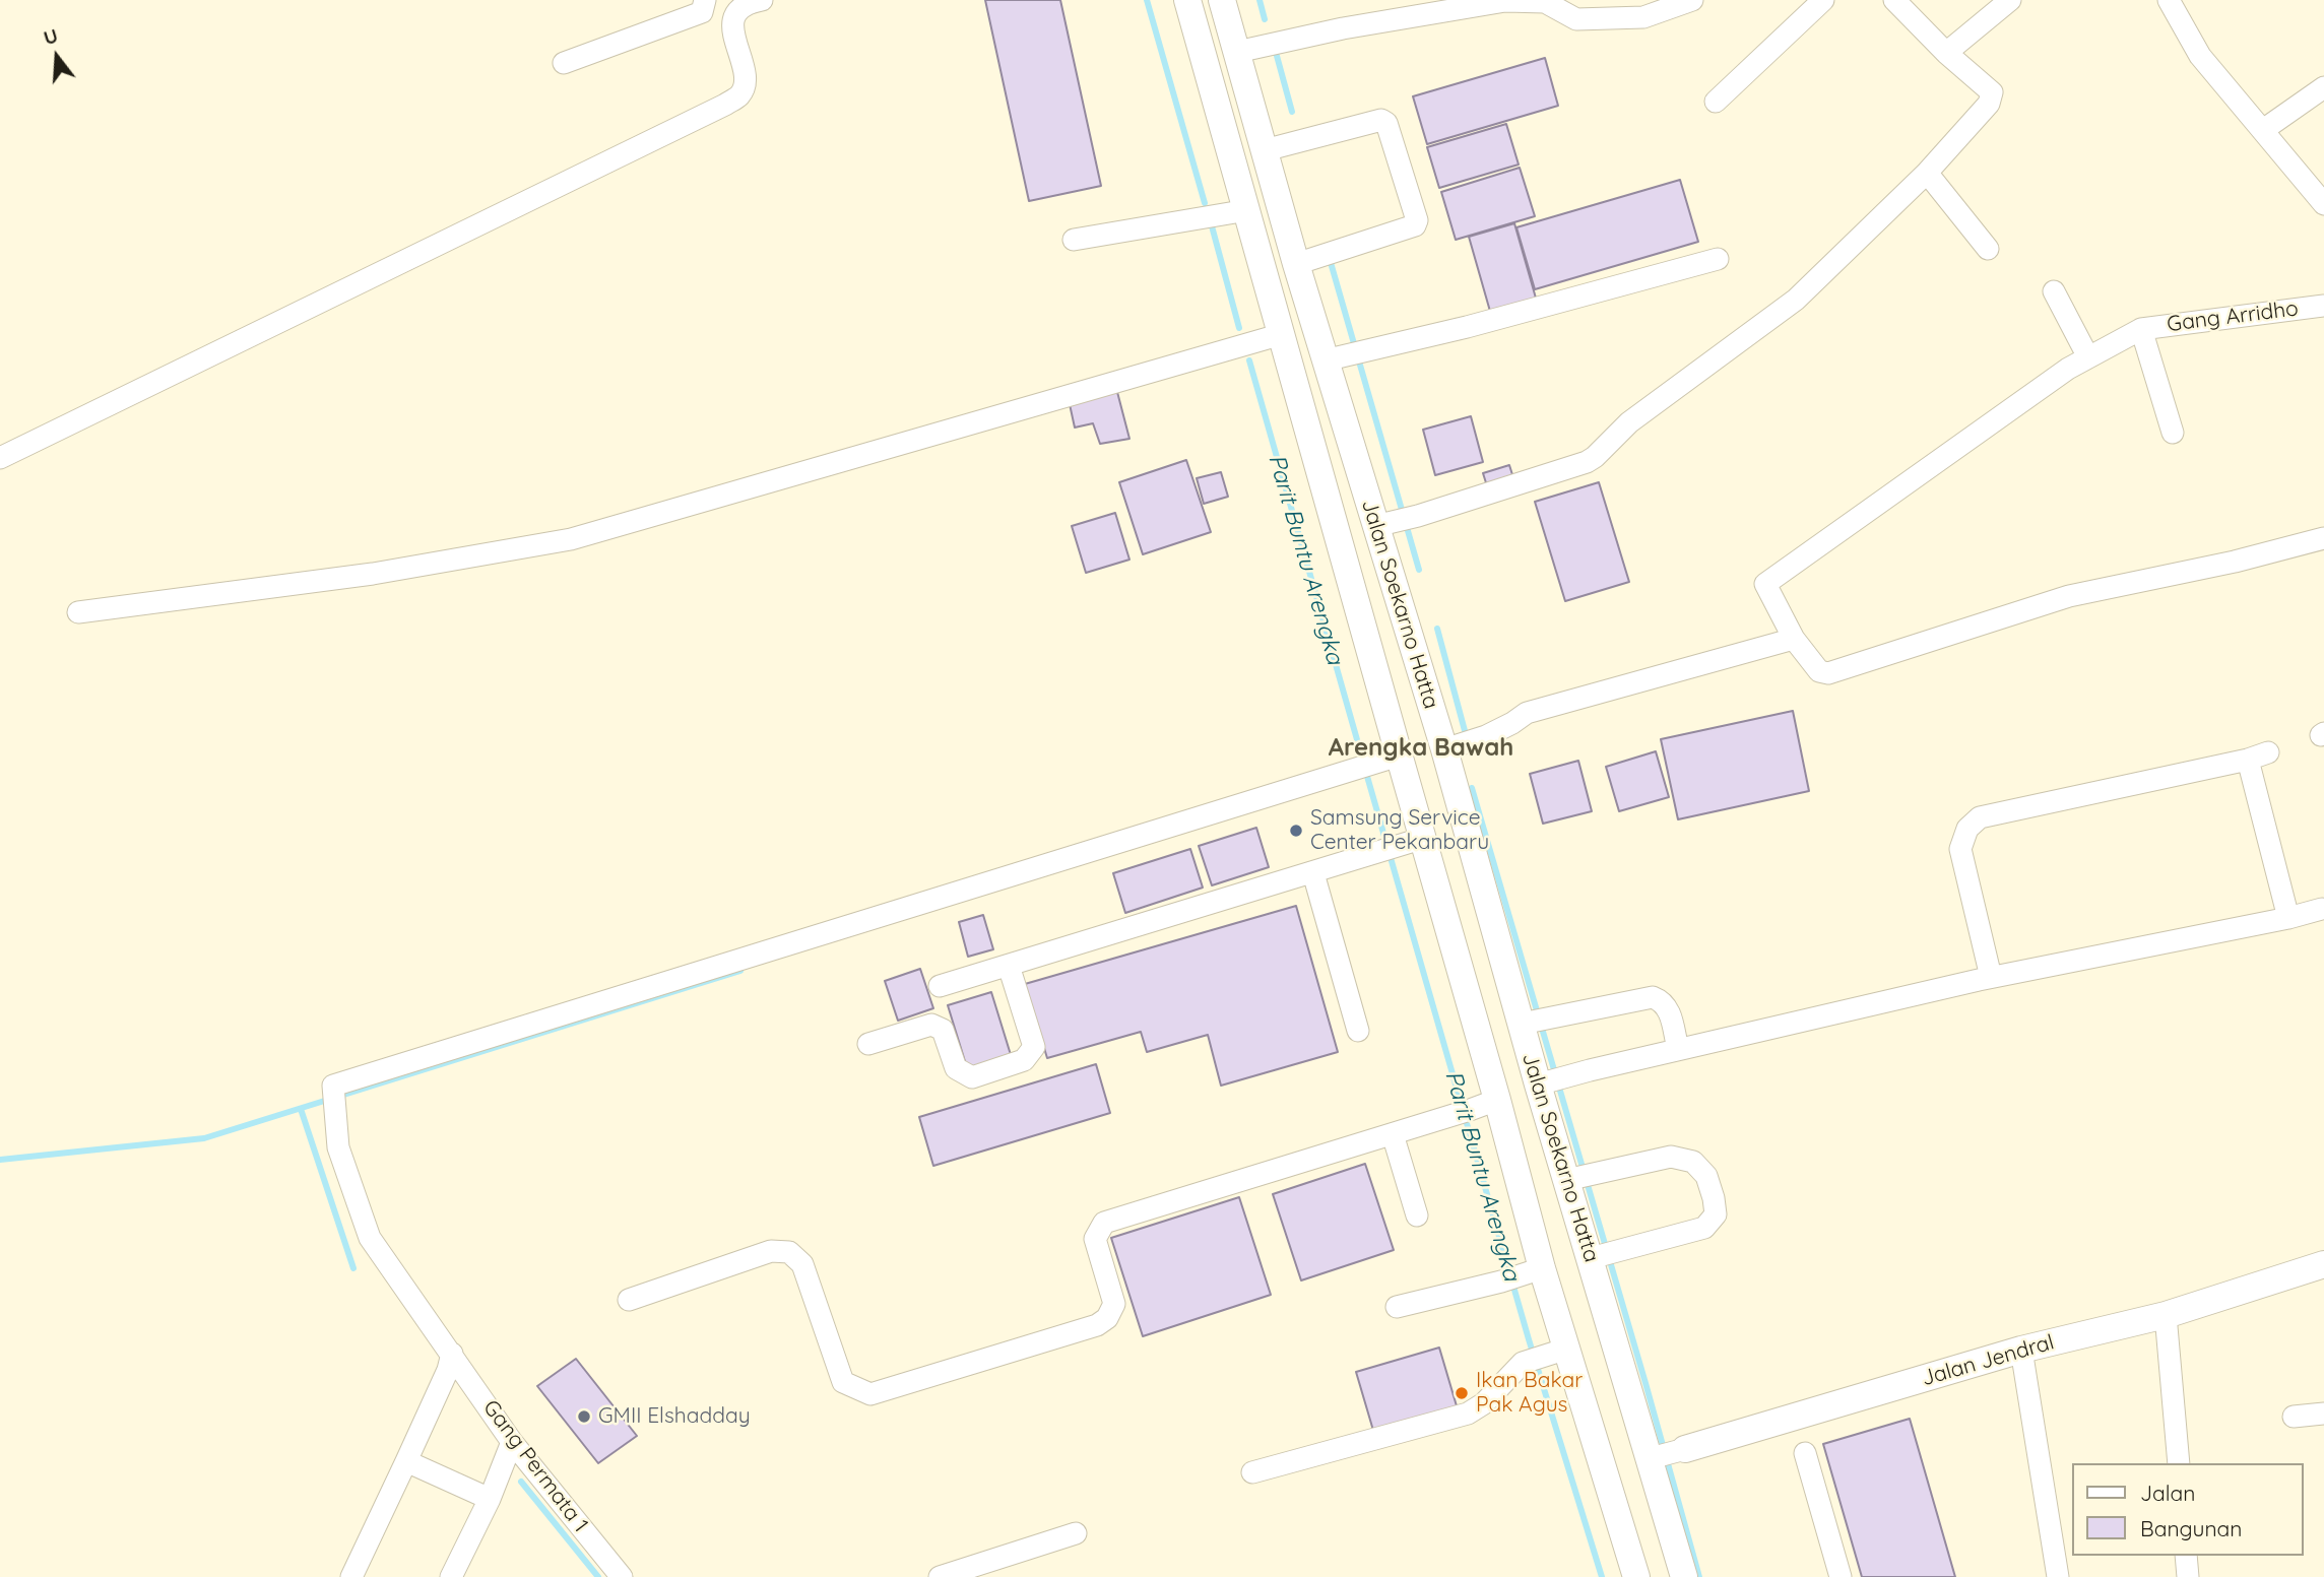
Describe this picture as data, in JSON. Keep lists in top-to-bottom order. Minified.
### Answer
{"streets":{"main road":["Jalan Soekarno Hatta","Jalan Jendral"],"street":["Gang Arridho","Gang Permata 1"]},"crossings":[["Jalan Soekarno Hatta","Jalan Jendral"],["Jalan Soekarno Hatta","Gang Permata 1"]],"districts":["Arengka Bawah"],"water":["Parit Buntu Arengka"],"places":["Samsung Service Center Pekanbaru","Ikan Bakar Pak Agus","GMII Elshadday"],"legend":["Jalan","Bangunan"],"north":"top"}
